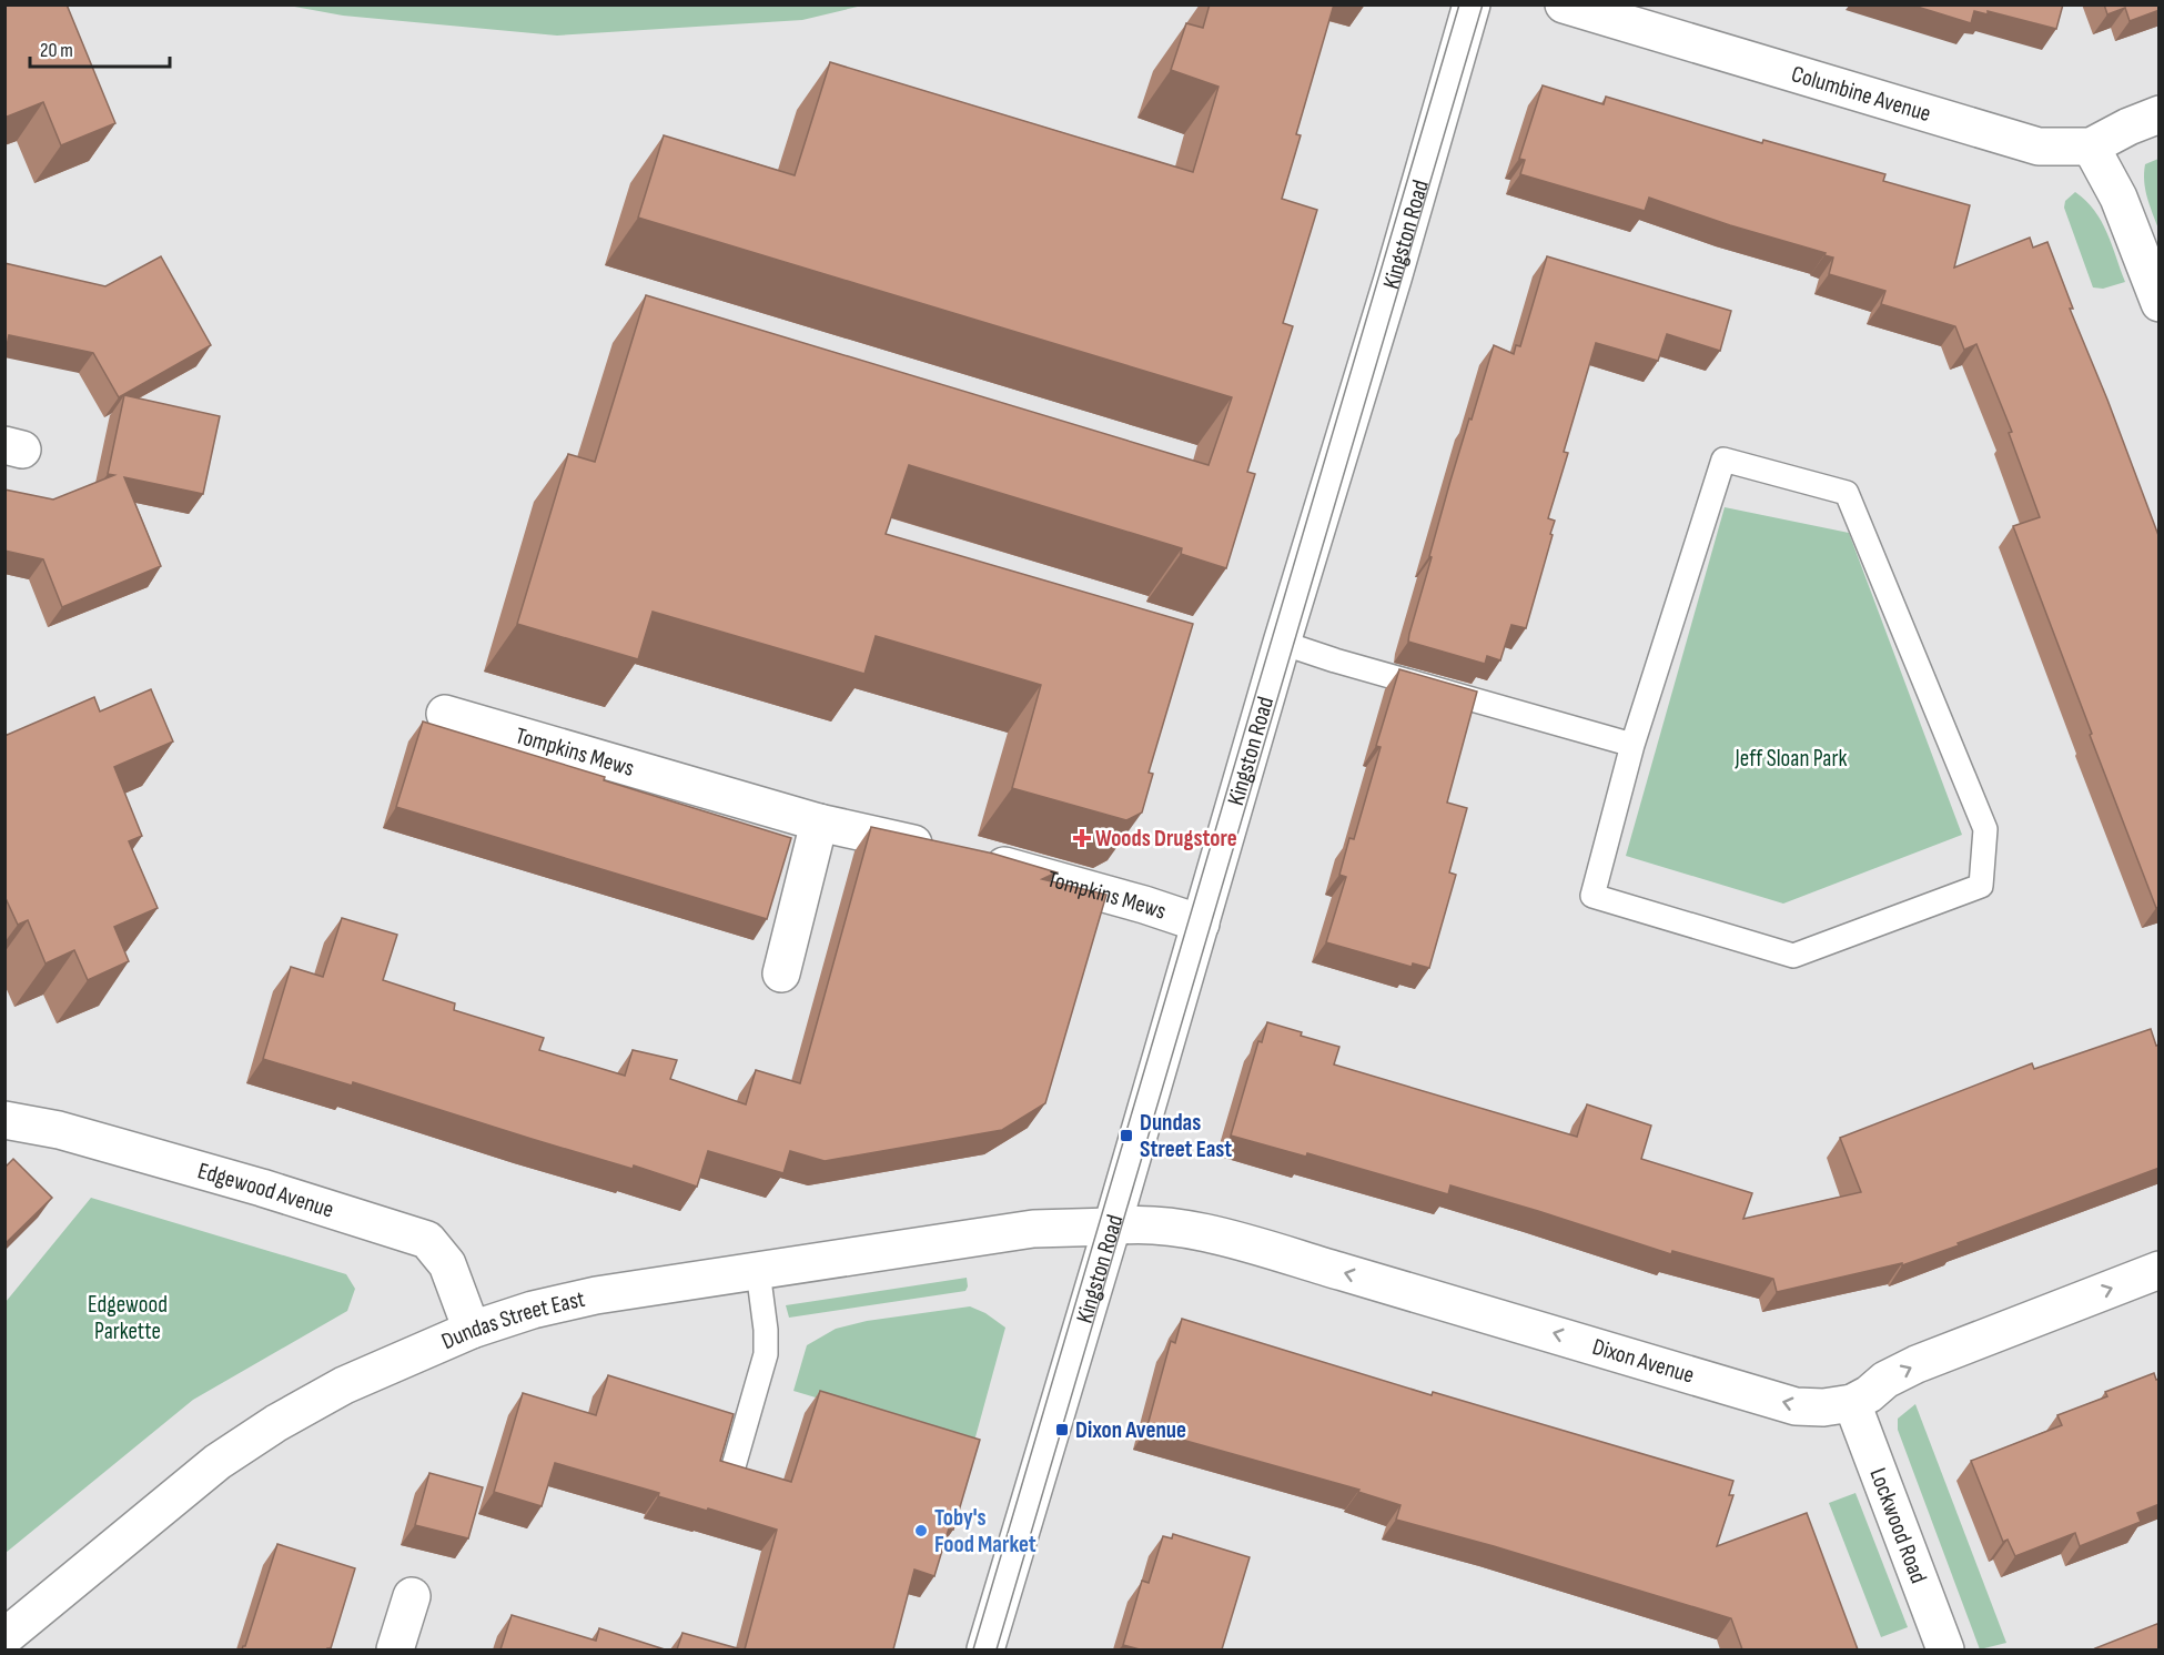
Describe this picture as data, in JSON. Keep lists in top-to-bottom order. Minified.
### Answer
{"streets":{"street":["Columbine Avenue","Kingston Road","Tompkins Mews","Edgewood Avenue","Dundas Street East","Dixon Avenue","Lockwood Road"]},"crossings":[["Kingston Road","Tompkins Mews"],["Kingston Road","Dundas Street East"],["Kingston Road","Dixon Avenue"],["Edgewood Avenue","Dundas Street East"],["Dundas Street East","Dixon Avenue"],["Dixon Avenue","Lockwood Road"]],"parks":["Jeff Sloan Park","Edgewood Parkette"],"places":{"health":["Woods Drugstore"],"transit":["Dundas Street East","Dixon Avenue"],"other":["Toby's Food Market"]},"scale_bar":"20 m"}
